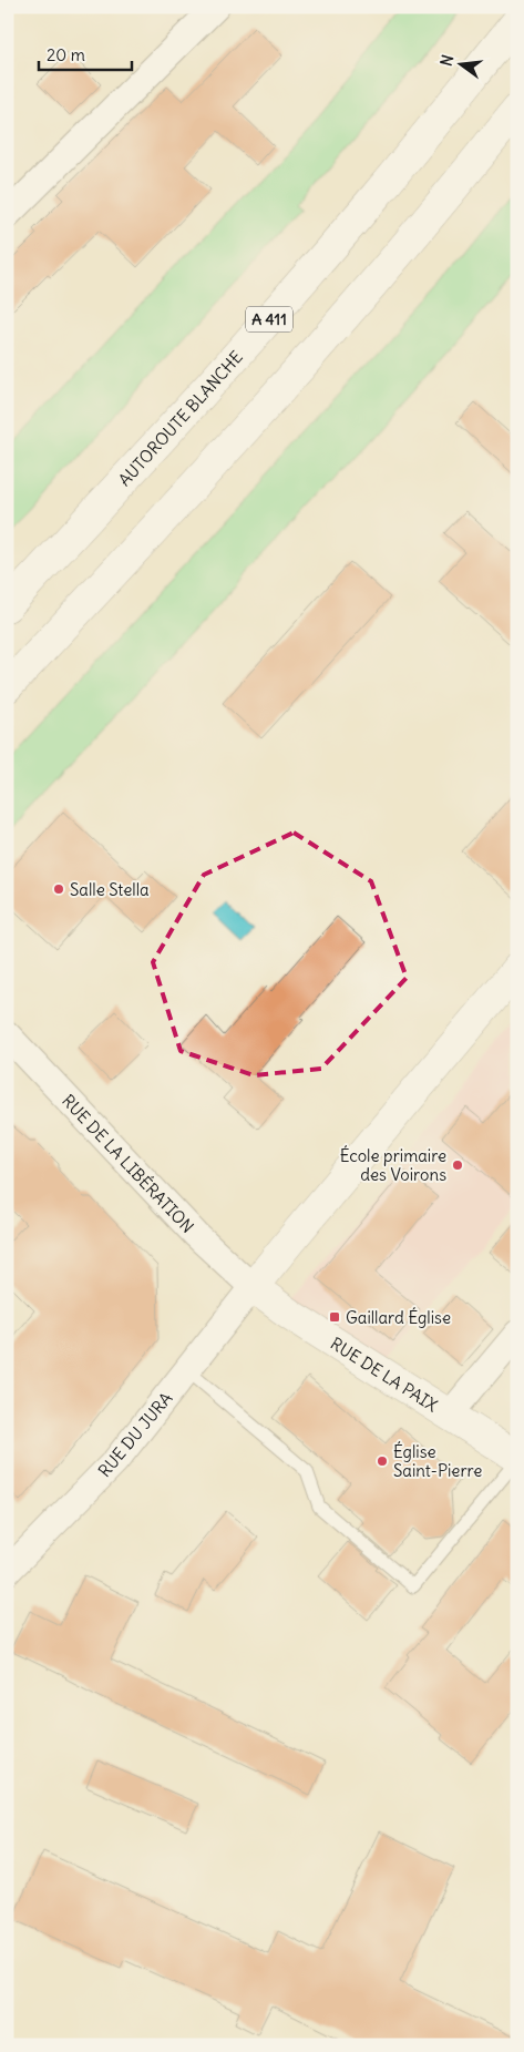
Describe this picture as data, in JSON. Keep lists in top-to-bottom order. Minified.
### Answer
{"streets":{"main road":["A 411","AUTOROUTE BLANCHE","RUE DE LA PAIX"],"street":["RUE DE LA LIBÉRATION","RUE DU JURA"]},"crossings":[["RUE DE LA LIBÉRATION","RUE DE LA PAIX"],["RUE DE LA LIBÉRATION","RUE DU JURA"],["RUE DE LA PAIX","RUE DU JURA"]],"places":{"other":["Salle Stella","École primaire des Voirons","Église Saint-Pierre"],"transit":["Gaillard Église"]},"scale_bar":"20 m","north":"left"}
